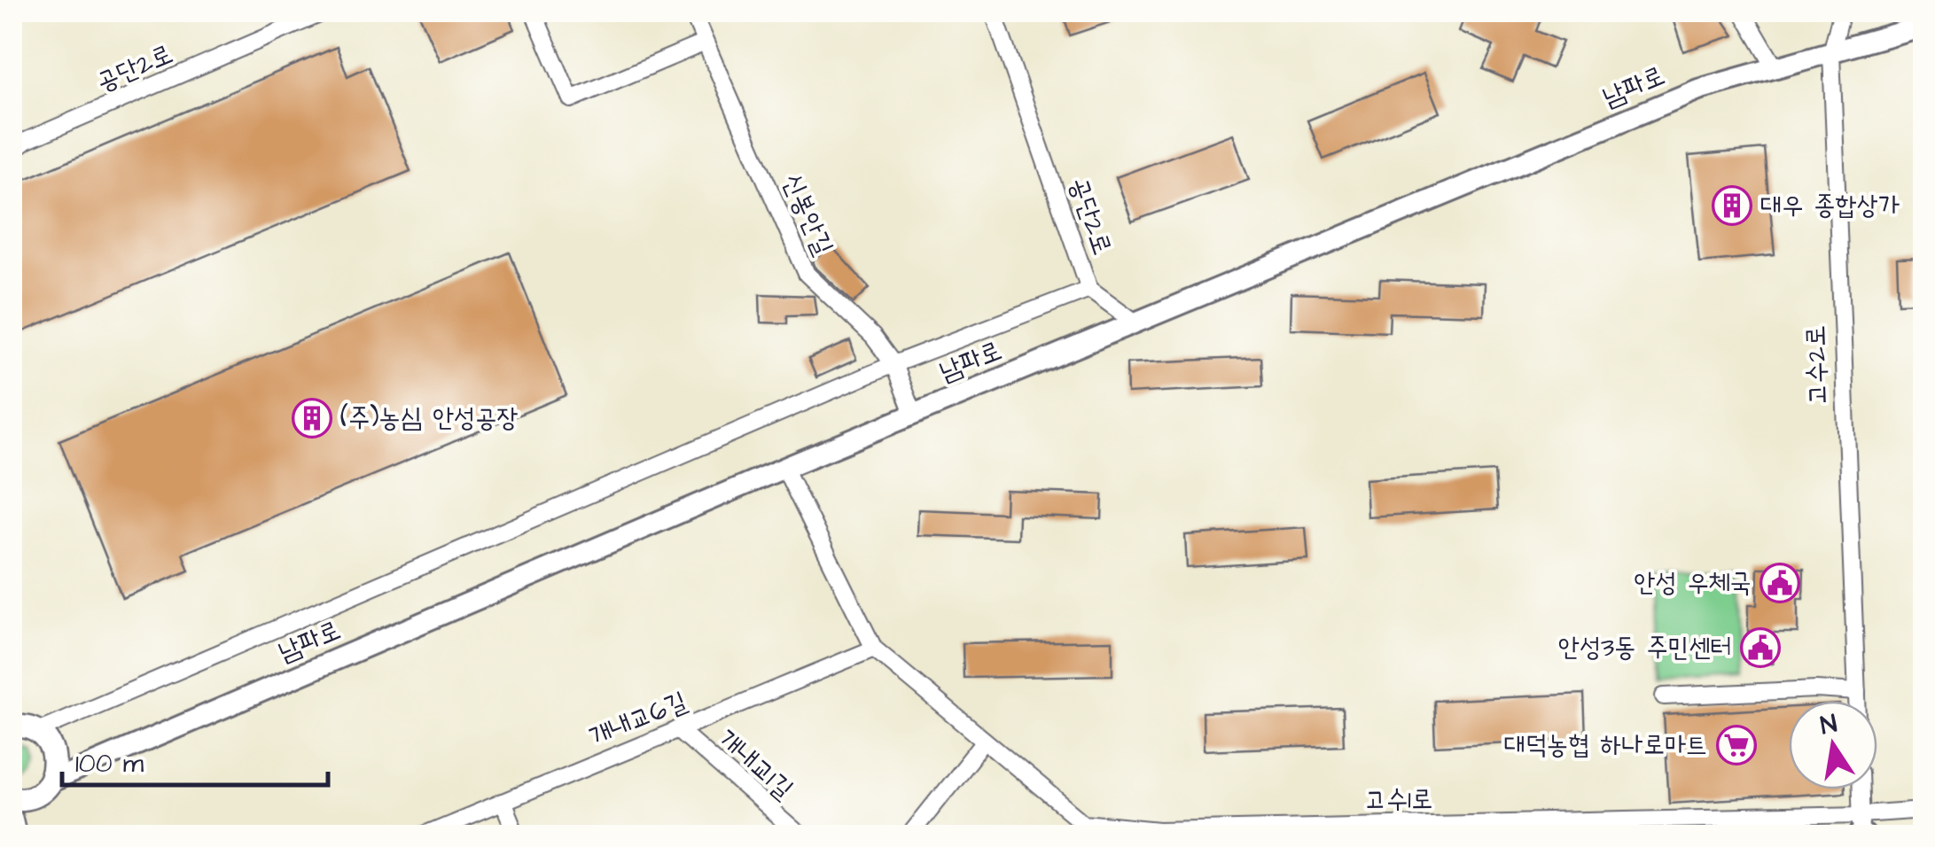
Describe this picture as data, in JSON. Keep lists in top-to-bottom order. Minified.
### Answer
{"streets":{"street":["공단2로","남파로","신봉안길","고수2로","개내교6길","개내교1길","고수1로"]},"crossings":[["공단2로","신봉안길"],["남파로","신봉안길"],["남파로","고수2로"],["남파로","고수1로"],["개내교6길","개내교1길"],["개내교6길","고수1로"]],"places":{"building":["대우 종합상가","(주)농심 안성공장"],"public building":["안성 우체국","안성3동 주민센터"],"supermarket":["대덕농협 하나로마트"]},"scale_bar":"100 m","north":"top"}
